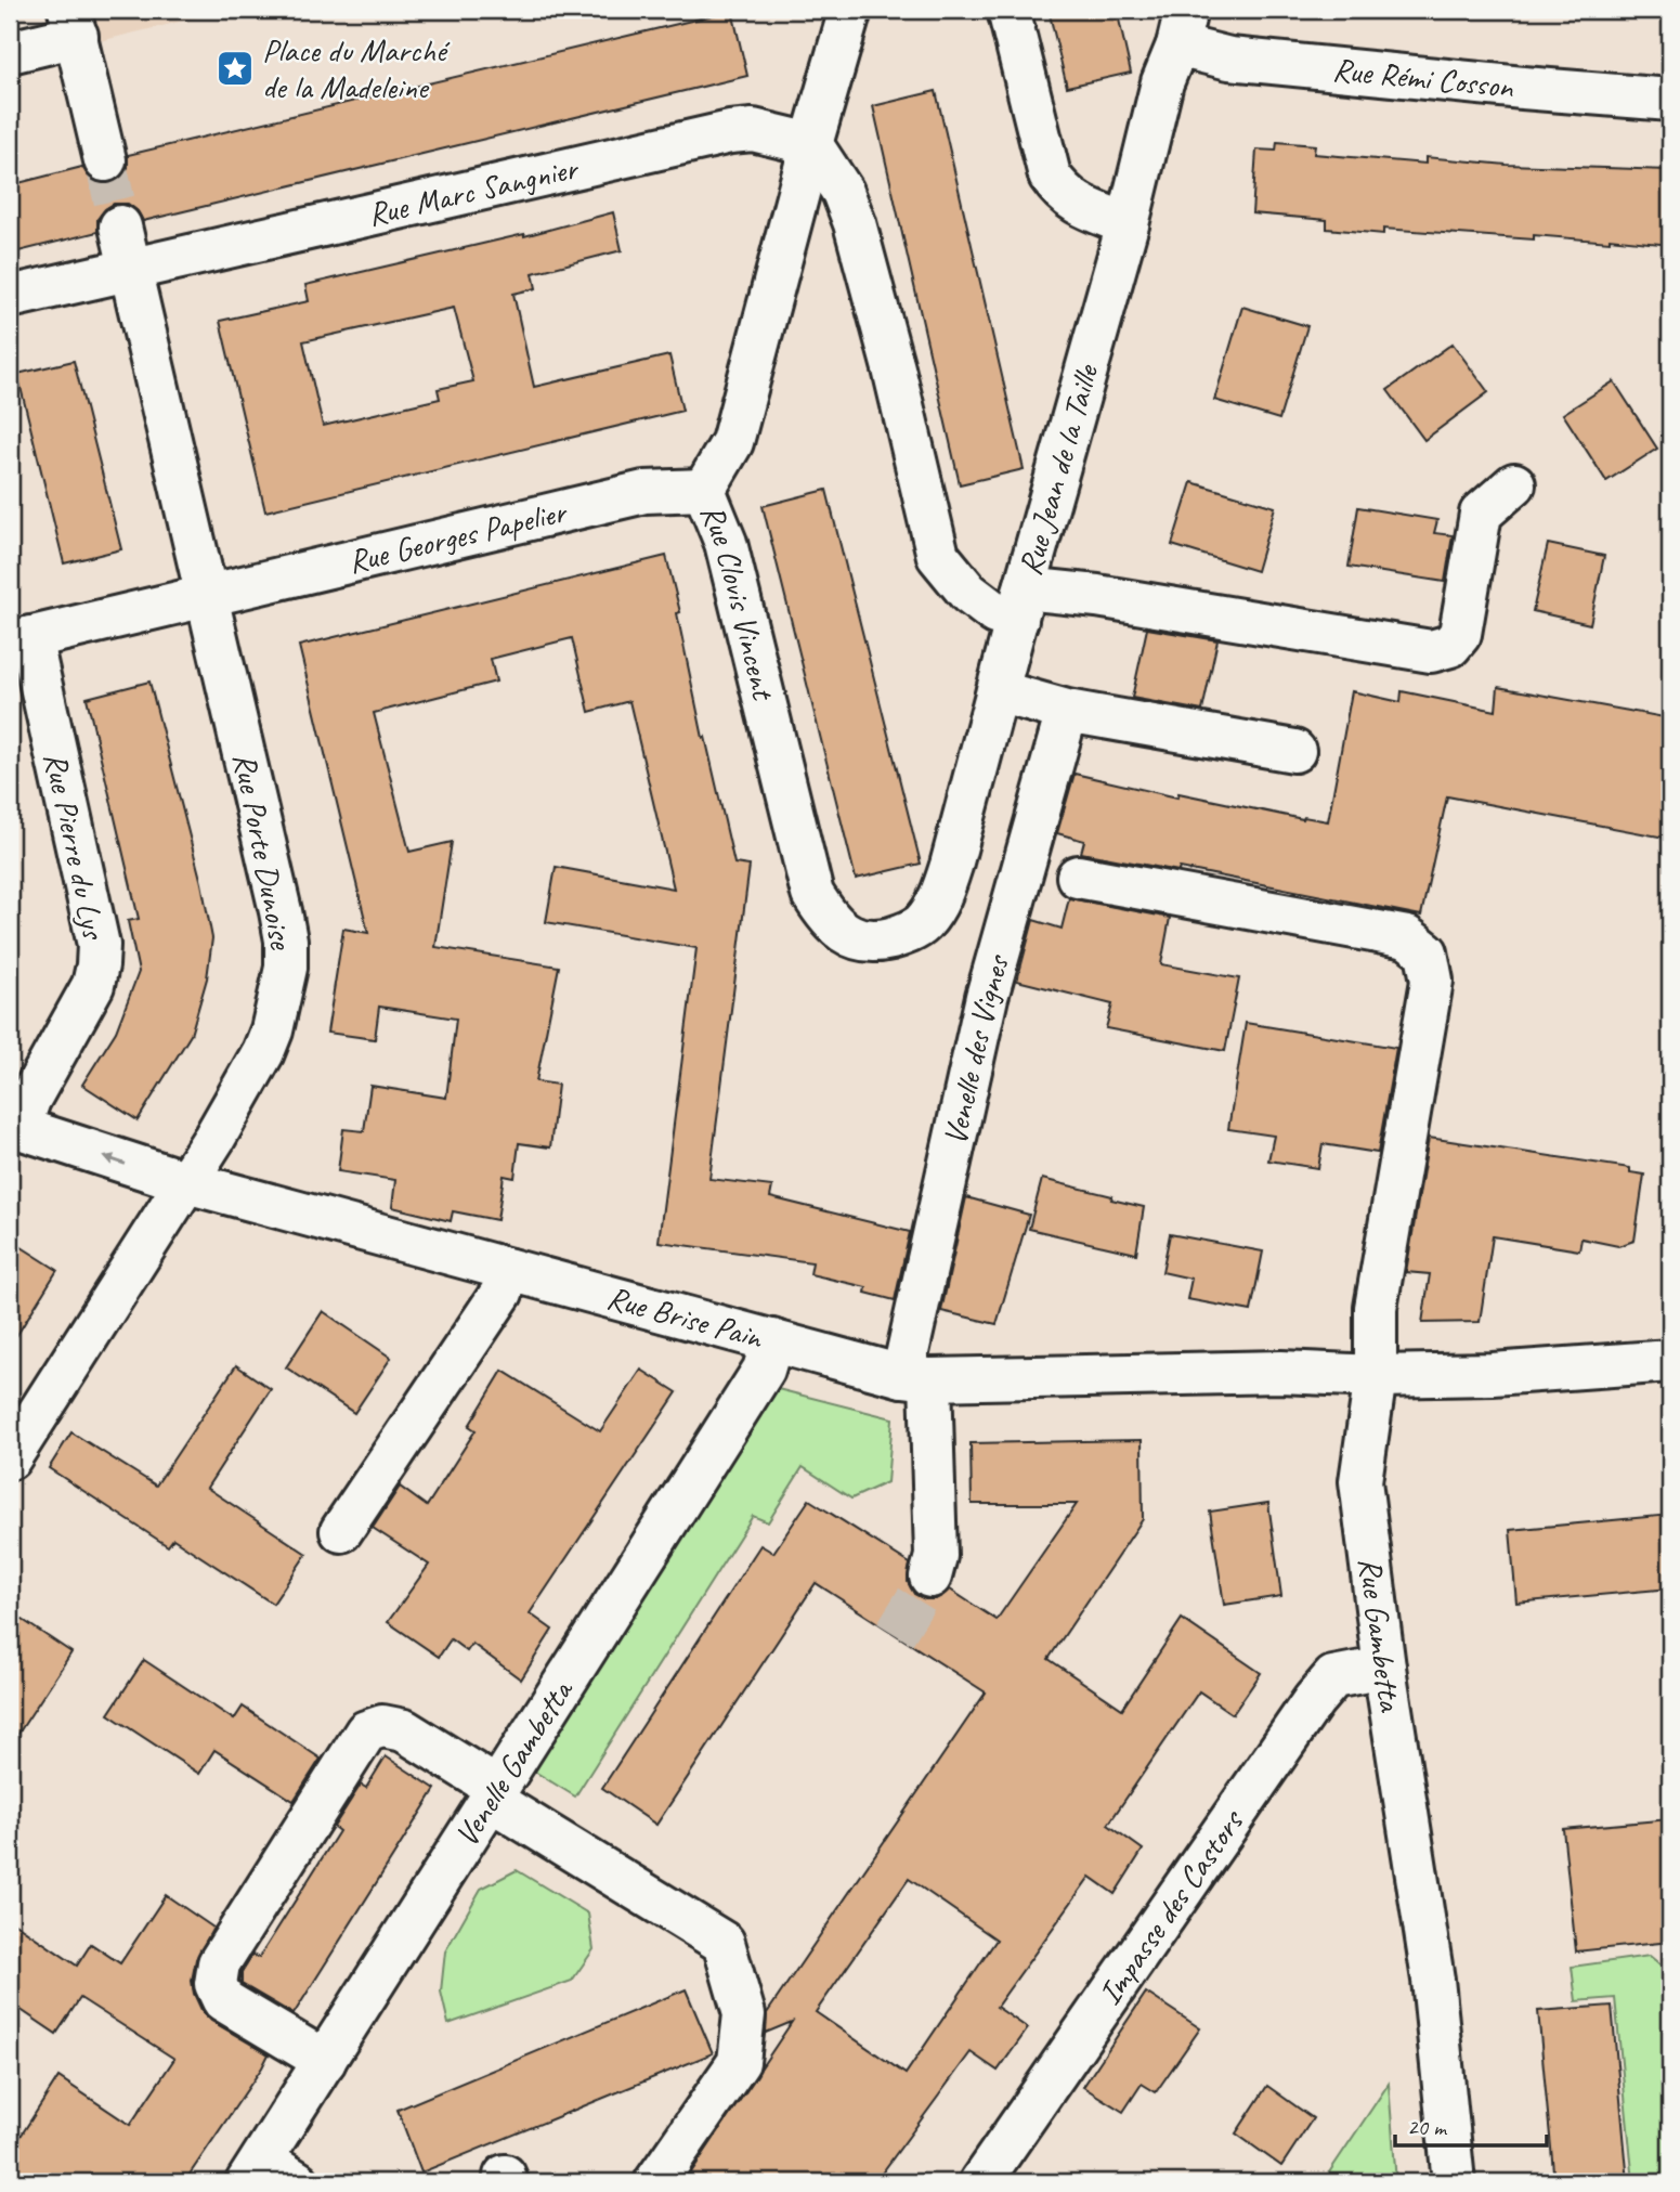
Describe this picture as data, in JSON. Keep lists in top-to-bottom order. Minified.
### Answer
{"streets":{"street":["Rue Rémi Cosson","Rue Marc Sangnier","Rue Jean de la Taille","Rue Georges Papelier","Rue Clovis Vincent","Rue Pierre du Lys","Rue Porte Dunoise","Venelle des Vignes","Rue Brise Pain","Rue Gambetta","Venelle Gambetta","Impasse des Castors"]},"crossings":[["Rue Rémi Cosson","Rue Jean de la Taille"],["Rue Marc Sangnier","Rue Clovis Vincent"],["Rue Marc Sangnier","Rue Porte Dunoise"],["Rue Jean de la Taille","Rue Clovis Vincent"],["Rue Georges Papelier","Rue Clovis Vincent"],["Rue Georges Papelier","Rue Pierre du Lys"],["Rue Georges Papelier","Rue Porte Dunoise"],["Rue Pierre du Lys","Rue Brise Pain"],["Rue Porte Dunoise","Rue Brise Pain"],["Venelle des Vignes","Rue Brise Pain"],["Rue Brise Pain","Rue Gambetta"],["Rue Brise Pain","Venelle Gambetta"],["Rue Gambetta","Impasse des Castors"]],"places":{"place":["Place du Marché de la Madeleine"]},"scale_bar":"20 m"}
